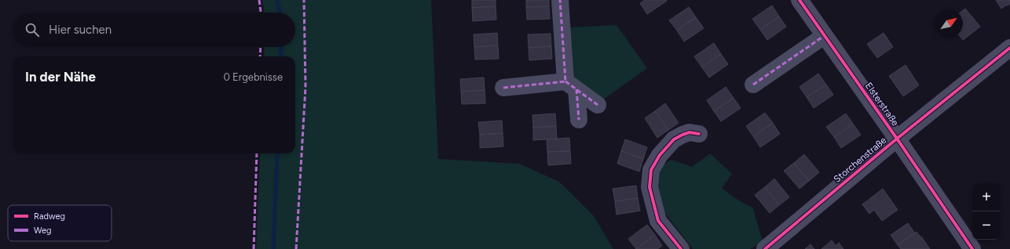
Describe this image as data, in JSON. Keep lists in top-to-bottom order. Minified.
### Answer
{"streets":{"street":["Elsterstraße","Storchenstraße"]},"crossings":[["Elsterstraße","Storchenstraße"]],"legend":["Radweg","Weg"],"north":"top right","page":{"search":"Hier suchen","heading":["In der Nähe","0 Ergebnisse"],"map_buttons":["+","−"]}}
